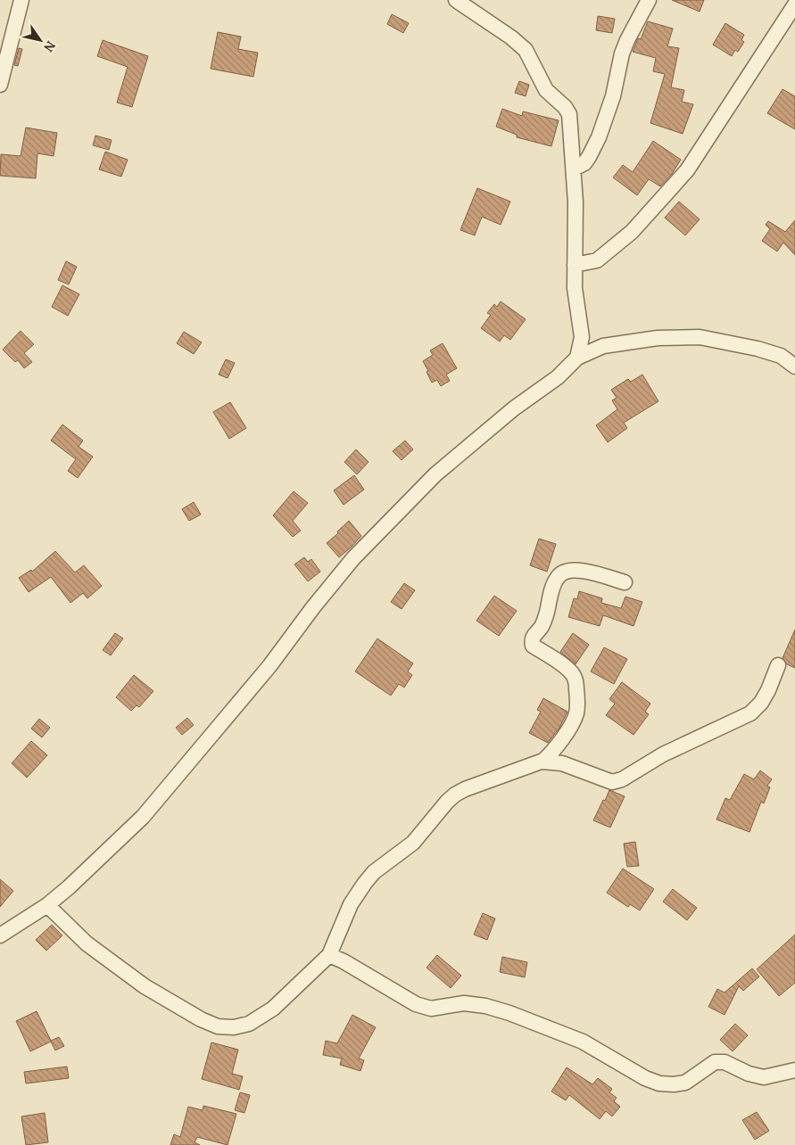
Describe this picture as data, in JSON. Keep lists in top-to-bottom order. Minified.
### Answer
{"north":"bottom right"}
